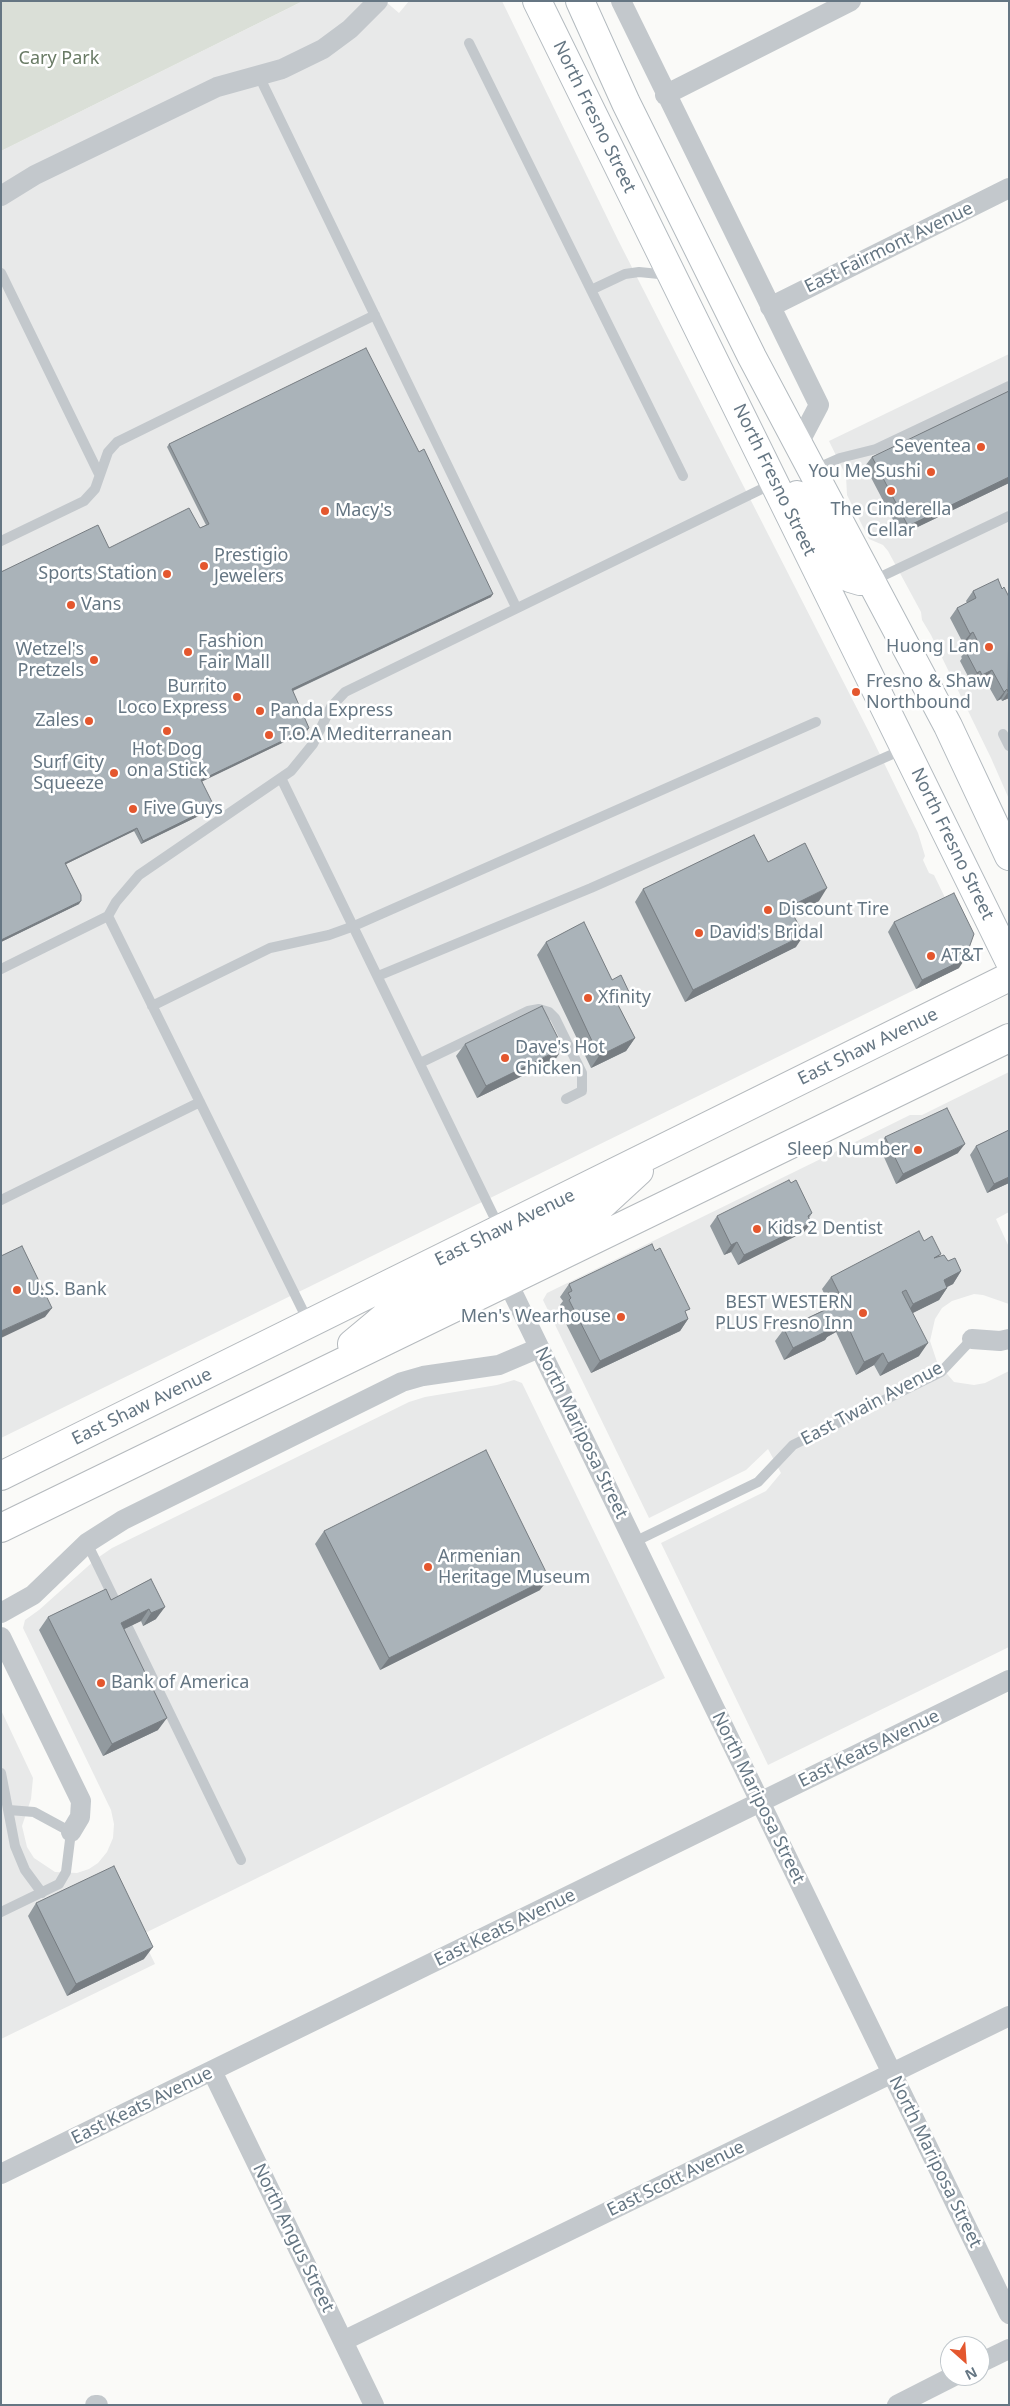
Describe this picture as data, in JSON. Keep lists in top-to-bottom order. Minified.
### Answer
{"streets":{"main road":["North Fresno Street","East Shaw Avenue"],"street":["East Fairmont Avenue","East Twain Avenue","North Mariposa Street","East Keats Avenue","East Scott Avenue","North Angus Street"]},"crossings":[["East Twain Avenue","North Mariposa Street"],["North Mariposa Street","East Keats Avenue"],["North Mariposa Street","East Scott Avenue"],["East Keats Avenue","North Angus Street"],["East Scott Avenue","North Angus Street"]],"parks":["Cary Park"],"places":["Seventea","You Me Sushi","The Cinderella Cellar","Macy's","Prestigio Jewelers","Sports Station","Vans","Huong Lan","Fashion Fair Mall","Wetzel's Pretzels","Fresno & Shaw Northbound","Burrito Loco Express","Panda Express","Zales","Hot Dog on a Stick","T.O.A Mediterranean","Surf City Squeeze","Five Guys","Discount Tire","David's Bridal","AT&T","Xfinity","Dave's Hot Chicken","Sleep Number","Kids 2 Dentist","U.S. Bank","BEST WESTERN PLUS Fresno Inn","Men's Wearhouse","Armenian Heritage Museum","Bank of America"],"north":"bottom right"}
